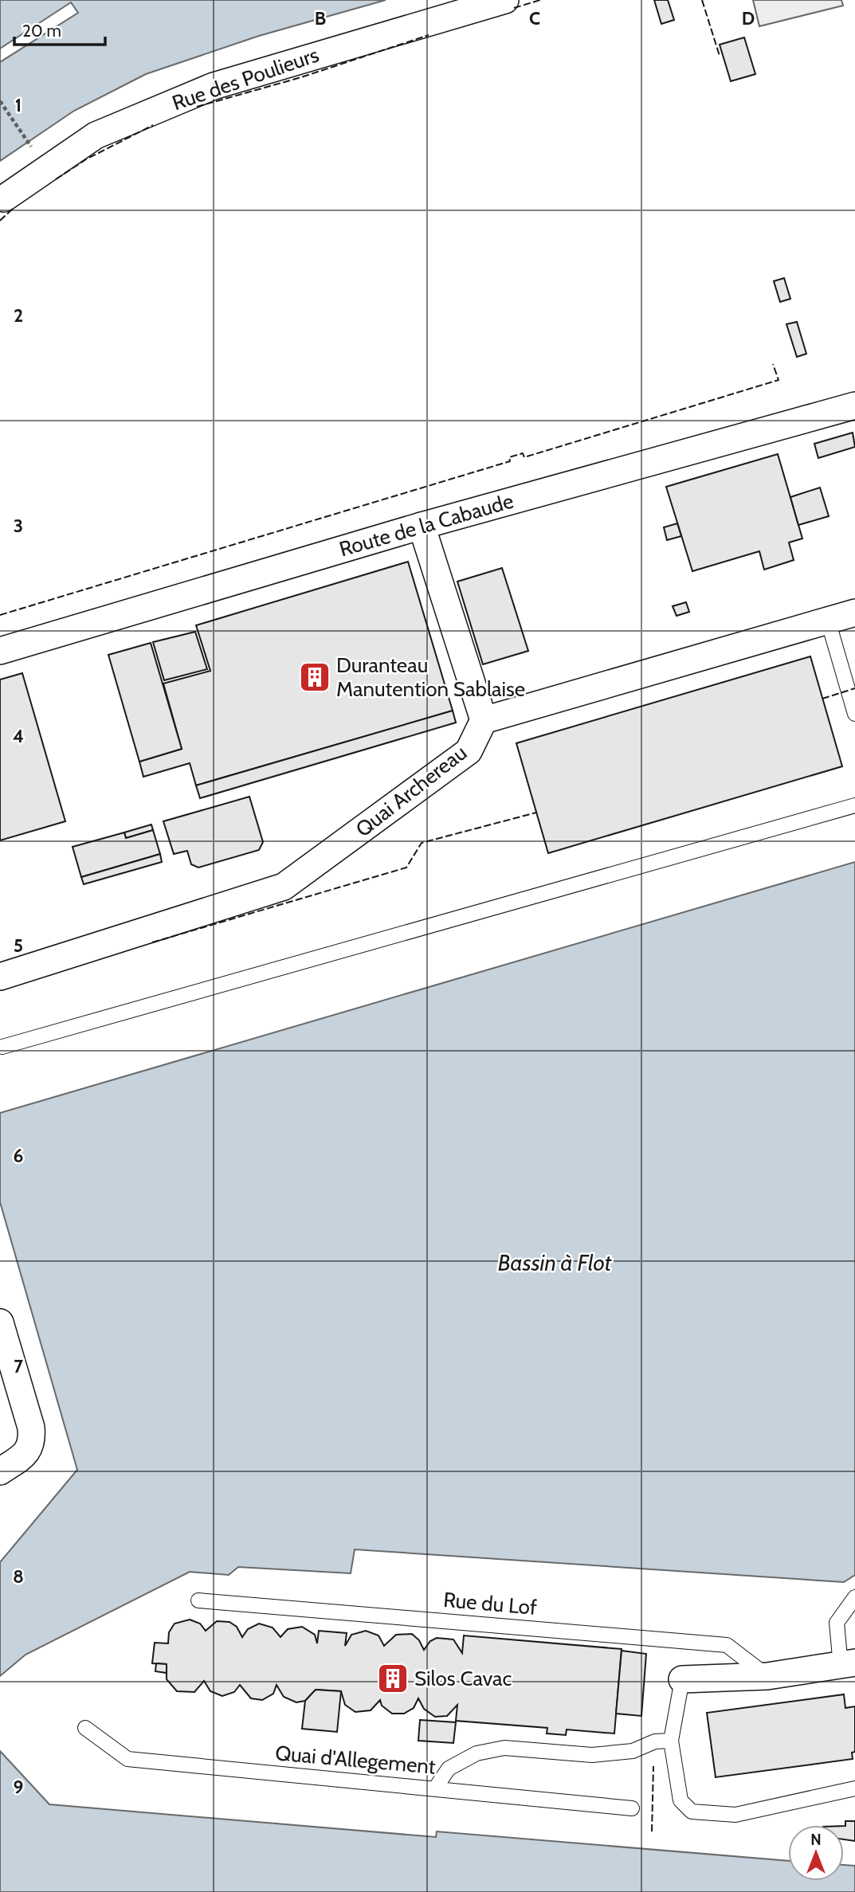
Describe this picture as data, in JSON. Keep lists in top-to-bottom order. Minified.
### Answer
{"streets":{"street":["Rue des Poulieurs","Route de la Cabaude","Quai Archereau"],"lane":["Rue du Lof","Quai d'Allegement"]},"water":["Bassin à Flot"],"places":{"building":["Duranteau Manutention Sablaise","Silos Cavac"]},"scale_bar":"20 m","north":"top","grid":{"columns":["B","C","D"],"rows":["1","2","3","4","5","6","7","8","9"]}}
